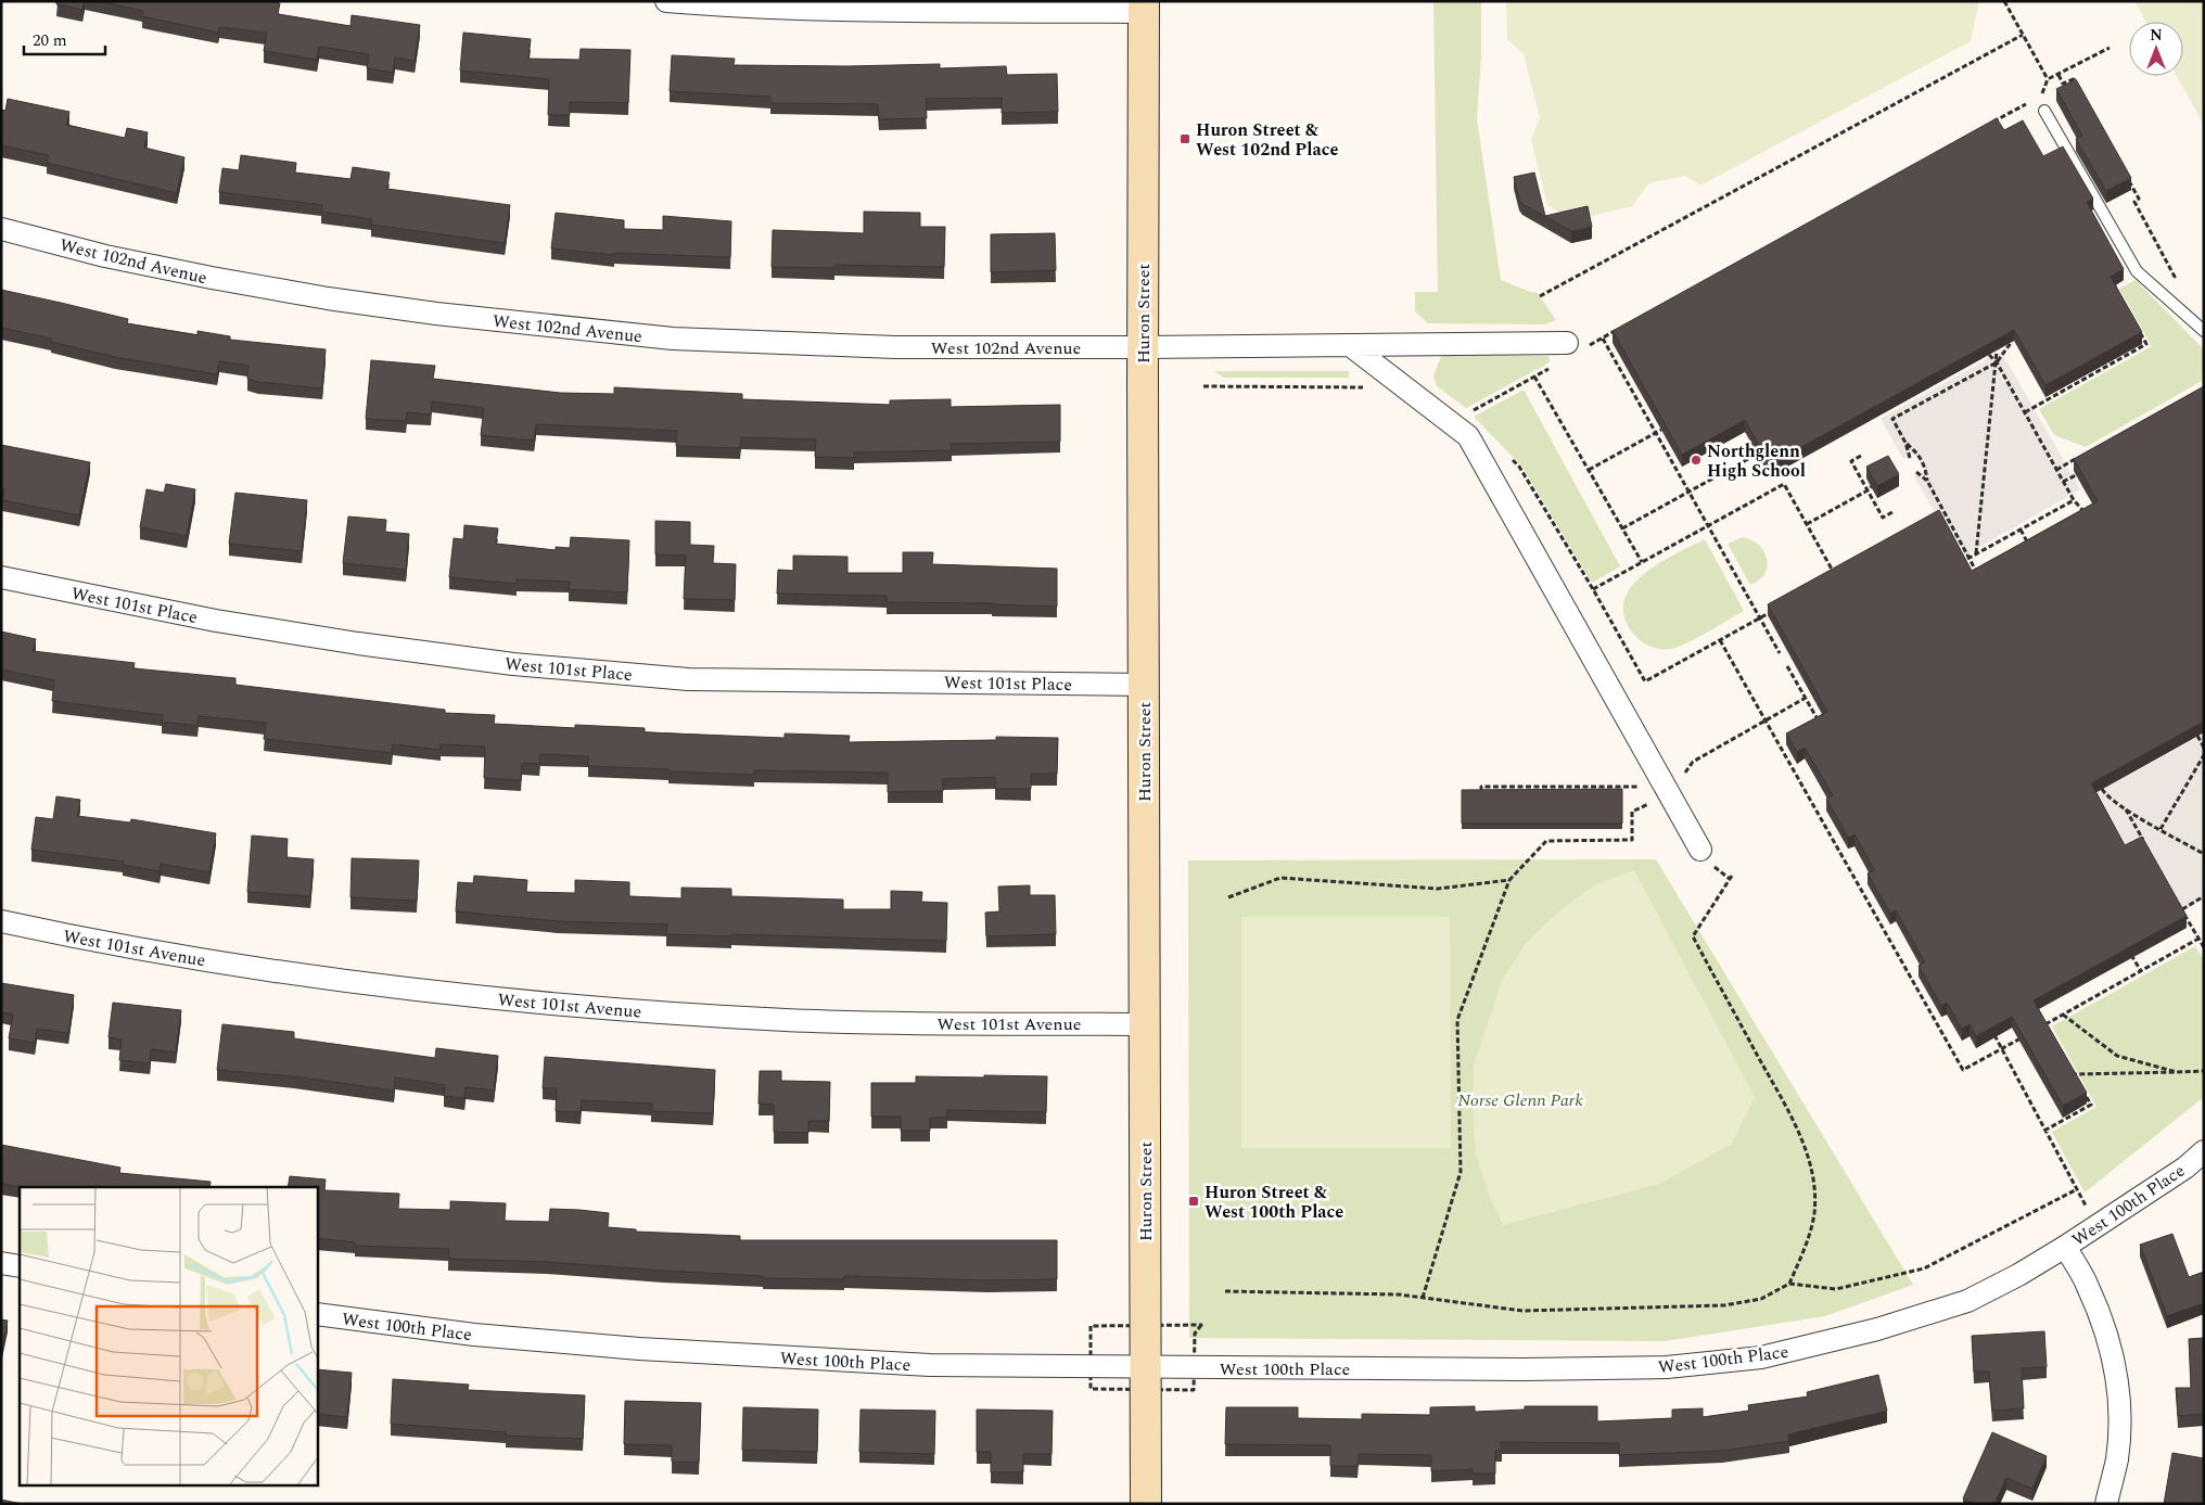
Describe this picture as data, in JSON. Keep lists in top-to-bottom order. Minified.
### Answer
{"streets":{"main road":["Huron Street"],"street":["West 102nd Avenue","West 101st Place","West 101st Avenue","West 100th Place"]},"crossings":[["West 102nd Avenue","Huron Street"],["Huron Street","West 101st Place"],["Huron Street","West 101st Avenue"],["Huron Street","West 100th Place"]],"parks":["Norse Glenn Park"],"places":{"transit":["Huron Street & West 102nd Place","Huron Street & West 100th Place"],"other":["Northglenn High School"]},"scale_bar":"20 m","north":"top"}
